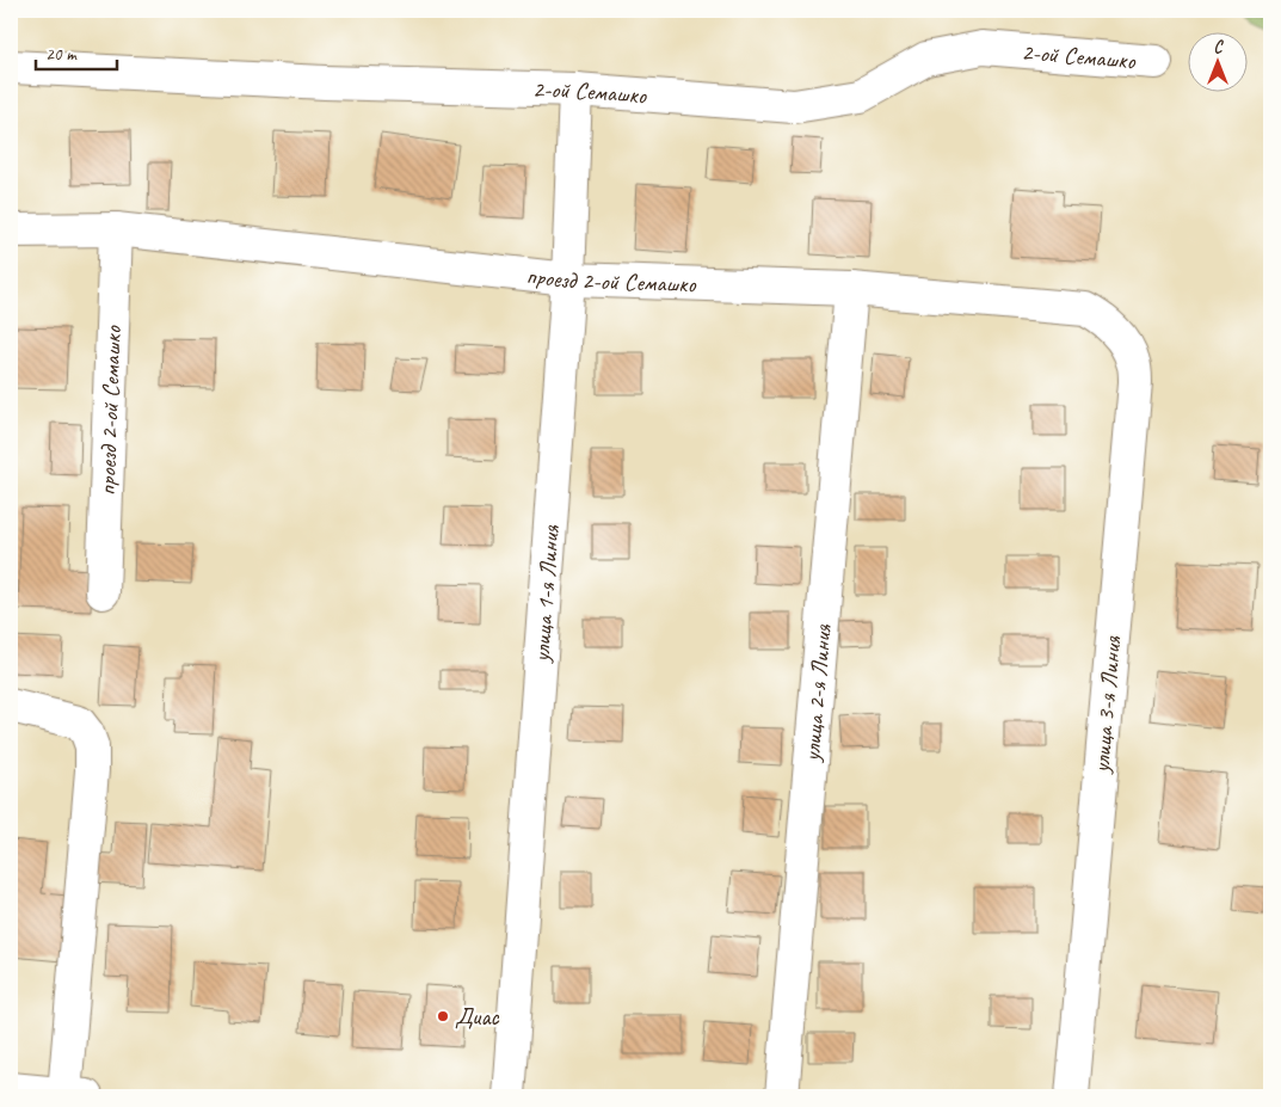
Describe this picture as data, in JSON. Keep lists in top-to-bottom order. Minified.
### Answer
{"streets":{"street":["2-ой Семашко","проезд 2-ой Семашко","улица 1-я Линия","улица 2-я Линия","улица 3-я Линия"]},"crossings":[["2-ой Семашко","улица 1-я Линия"],["проезд 2-ой Семашко","улица 1-я Линия"],["проезд 2-ой Семашко","улица 2-я Линия"],["проезд 2-ой Семашко","улица 3-я Линия"]],"places":["Диас"],"scale_bar":"20 m","north":"top"}
